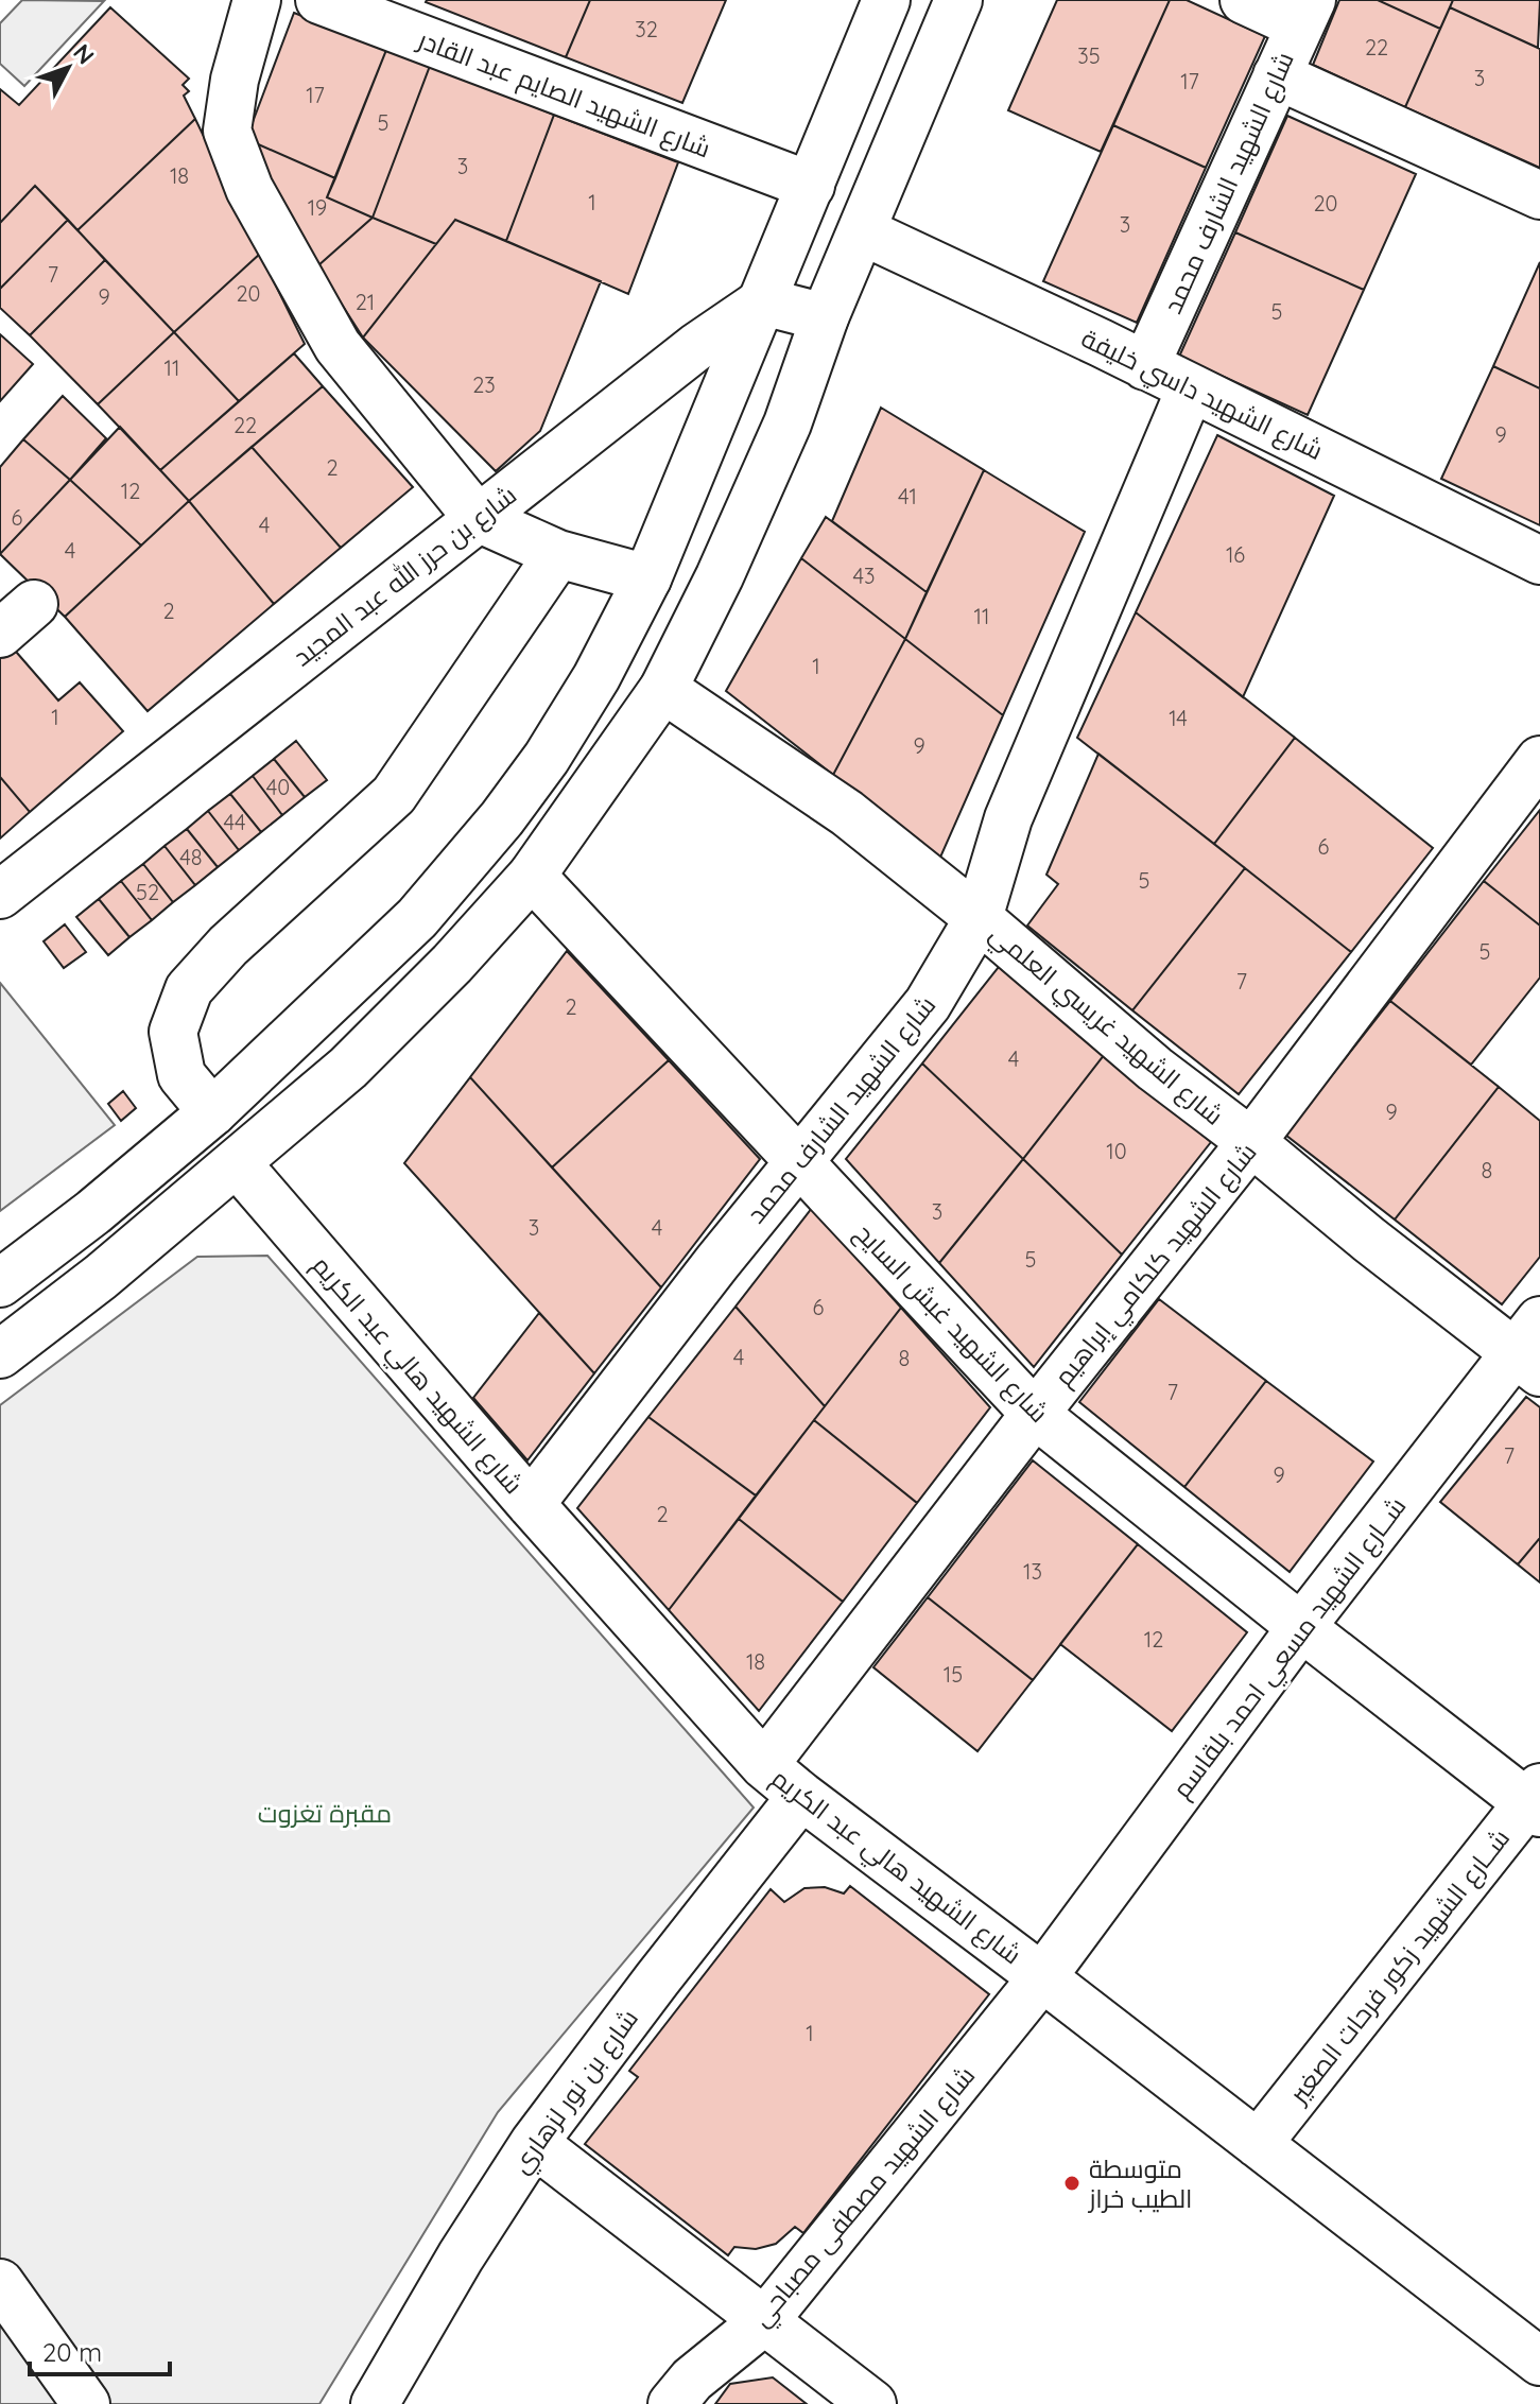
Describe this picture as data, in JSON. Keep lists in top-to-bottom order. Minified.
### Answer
{"streets":{"main road":["شارع الشهيد الصايم عبد القادر","شارع الشهيد الشارف محمد","شارع الشهيد داسي خليفة","شارع بن حرز الله عبد المجيد","شارع الشهيد غريسي العلمي","شارع الشهيد كلكامي إبراهيم","شارع الشهيد غبش السايح","شارع الشهيد هالي عبد الكريم","شــارع الشهيد مسعي احمد بلقاسم","شــارع الشهيد زكور فرحات الصغير","شارع بن نور لزهاري","شارع الشهيد مصطفى مصباحي"]},"crossings":[["شارع الشهيد الشارف محمد","شارع الشهيد داسي خليفة"],["شارع الشهيد الشارف محمد","شارع الشهيد غريسي العلمي"],["شارع الشهيد الشارف محمد","شارع الشهيد غبش السايح"],["شارع الشهيد الشارف محمد","شارع الشهيد هالي عبد الكريم"],["شارع الشهيد غريسي العلمي","شارع الشهيد كلكامي إبراهيم"],["شارع الشهيد غريسي العلمي","شــارع الشهيد مسعي احمد بلقاسم"],["شارع الشهيد كلكامي إبراهيم","شارع الشهيد غبش السايح"],["شارع الشهيد كلكامي إبراهيم","شارع الشهيد هالي عبد الكريم"],["شارع الشهيد غبش السايح","شــارع الشهيد مسعي احمد بلقاسم"],["شارع الشهيد غبش السايح","شــارع الشهيد زكور فرحات الصغير"],["شارع الشهيد هالي عبد الكريم","شــارع الشهيد مسعي احمد بلقاسم"],["شارع الشهيد هالي عبد الكريم","شــارع الشهيد زكور فرحات الصغير"],["شارع الشهيد هالي عبد الكريم","شارع بن نور لزهاري"],["شارع الشهيد هالي عبد الكريم","شارع الشهيد مصطفى مصباحي"],["شــارع الشهيد مسعي احمد بلقاسم","شارع الشهيد مصطفى مصباحي"]],"parks":["مقبرة تغزوت"],"places":["متوسطة الطيب خراز"],"house_numbers":["32","22","35","3","17","17","5","3","18","1","20","19","3","7","20","9","21","5","11","23","22","9","2","12","41","6","4","4","16","43","2","11","1","1","14","9","40","44","6","48","5","52","5","7","2","4","9","10","8","3","3","4","5","6","4","8","7","7","9","2","13","12","18","15","1"],"scale_bar":"20 m","north":"top right"}
